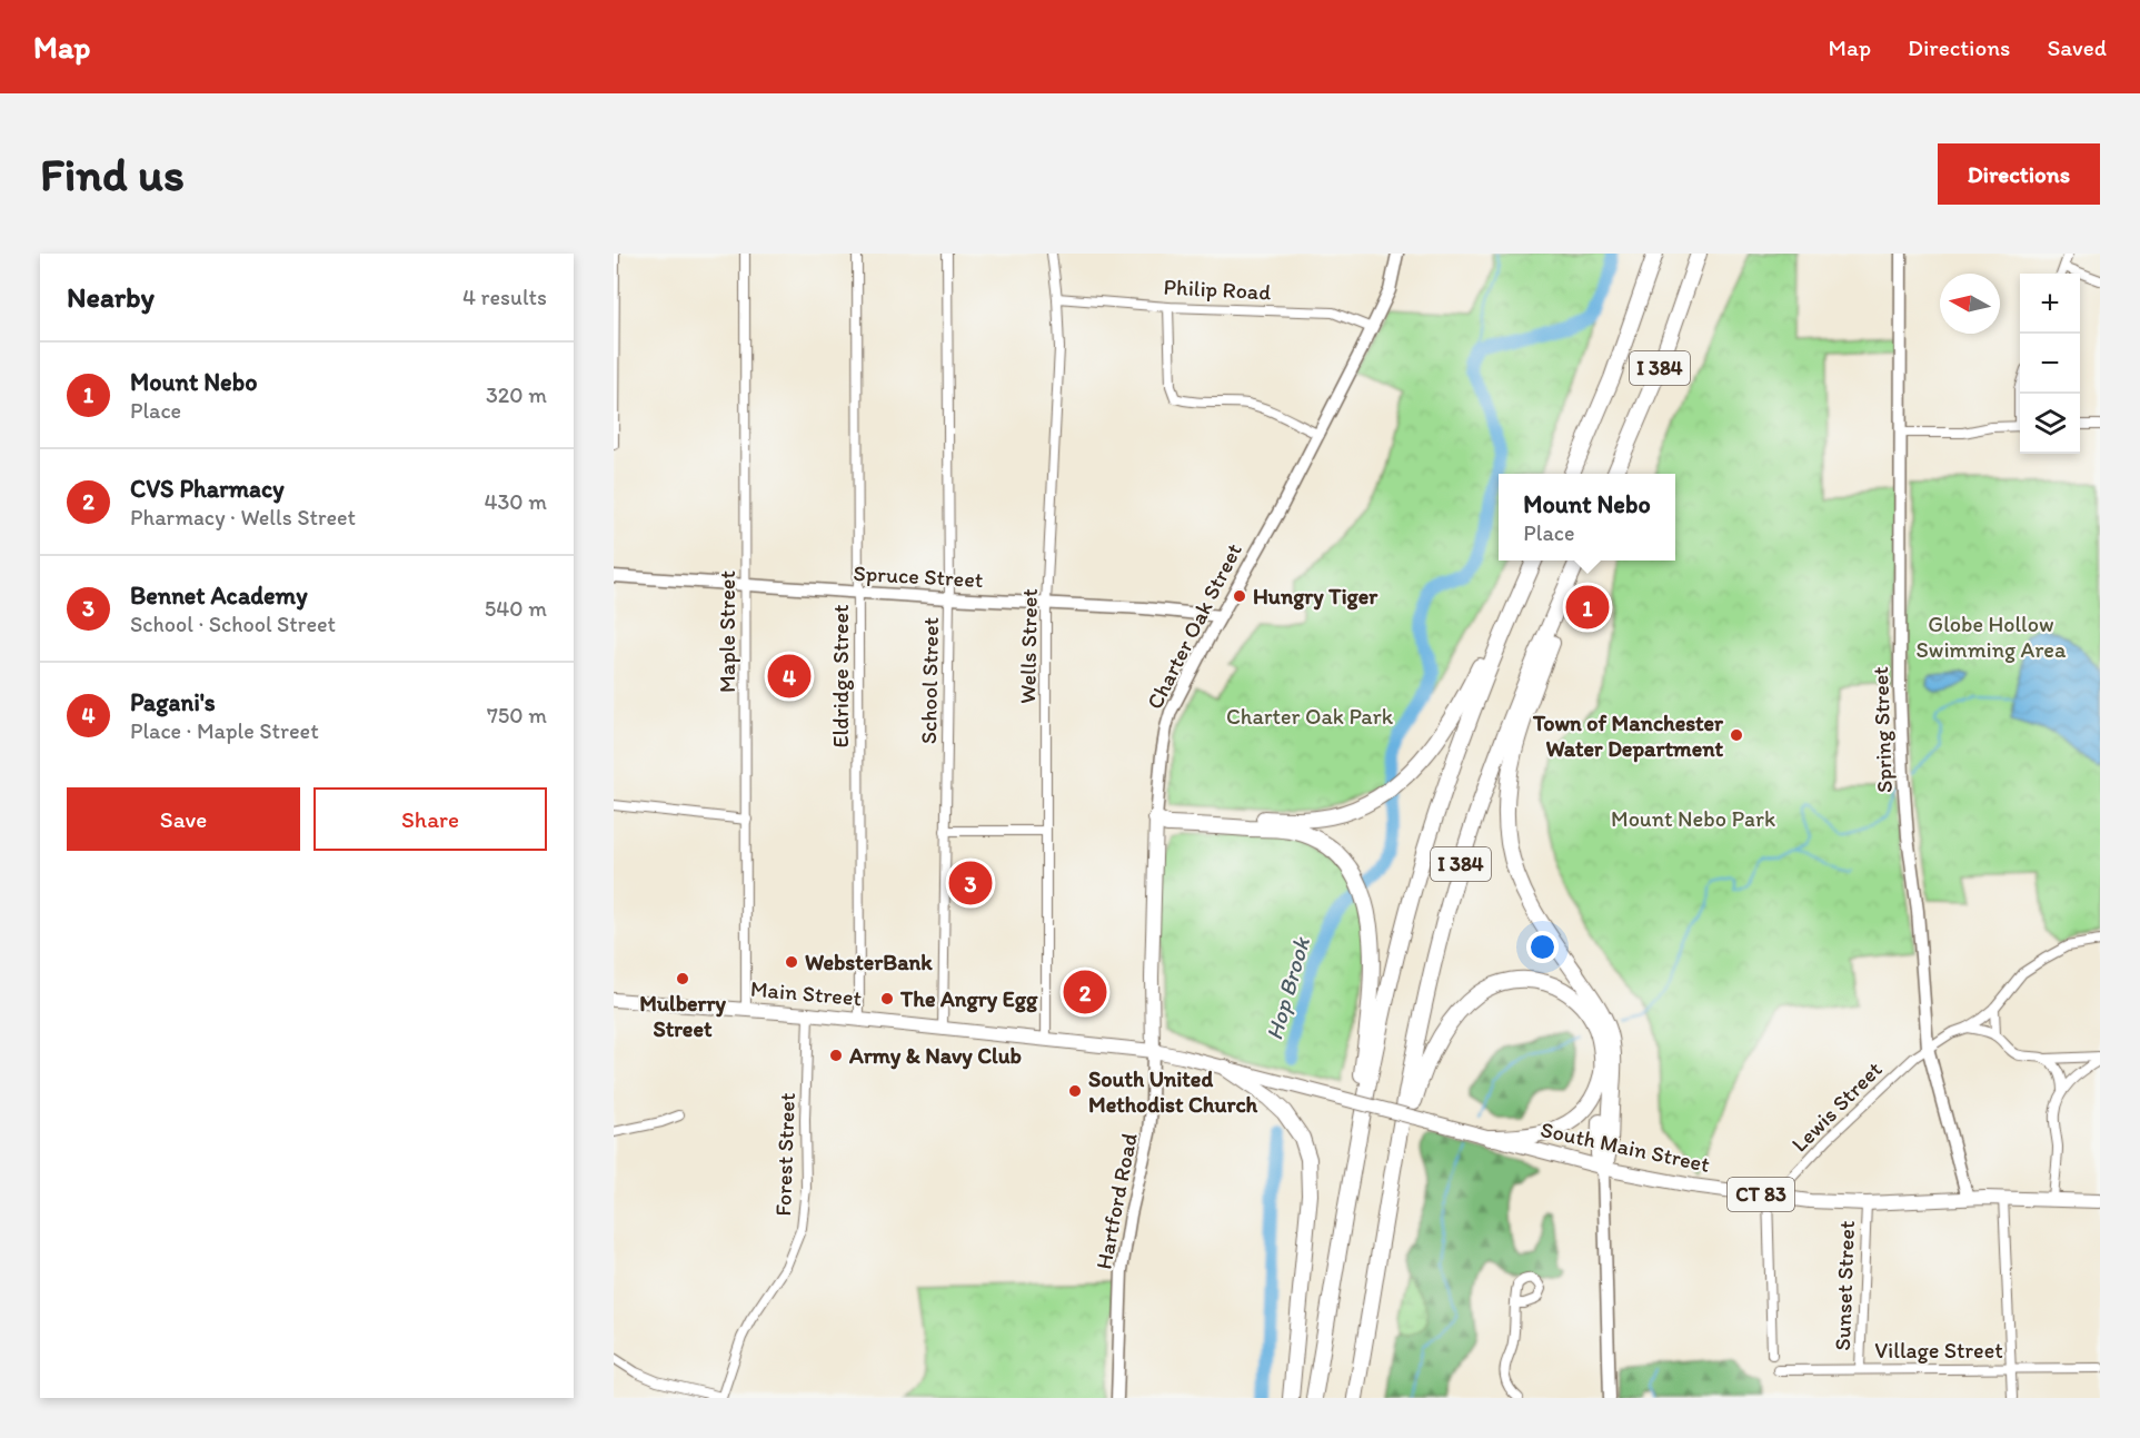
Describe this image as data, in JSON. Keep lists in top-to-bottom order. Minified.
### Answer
{"streets":{"highway":["I 384"],"main road":["Charter Oak Street","Main Street","South Main Street","CT 83"],"street":["Philip Road","Spruce Street","Maple Street","Wells Street","Eldridge Street","School Street","Spring Street","Lewis Street","Forest Street","Hartford Road","Sunset Street","Village Street"]},"crossings":[["Philip Road","Charter Oak Street"],["Philip Road","Wells Street"],["Spruce Street","Charter Oak Street"],["Spruce Street","Maple Street"],["Spruce Street","Wells Street"],["Spruce Street","Eldridge Street"],["Spruce Street","School Street"],["Charter Oak Street","Main Street"],["Charter Oak Street","South Main Street"],["Charter Oak Street","Hartford Road"],["Maple Street","Main Street"],["Wells Street","Main Street"],["Eldridge Street","Main Street"],["School Street","Main Street"],["Spring Street","Lewis Street"],["Spring Street","South Main Street"],["Main Street","South Main Street"],["Main Street","Forest Street"],["Main Street","Hartford Road"],["Lewis Street","South Main Street"],["South Main Street","Hartford Road"],["South Main Street","Sunset Street"],["Sunset Street","Village Street"]],"water":["Hop Brook"],"parks":["Globe Hollow Swimming Area","Charter Oak Park","Mount Nebo Park"],"places":["Hungry Tiger","Town of Manchester Water Department","WebsterBank","Mulberry Street","The Angry Egg","Army & Navy Club","South United Methodist Church"],"north":"left","page":{"header":"Map","nav":["Map","Directions","Saved"],"buttons":["Directions",["Save","Share"]],"title":"Find us","heading":["Nearby","4 results"],"map_buttons":["+","−"],"list":[{"mark":"1","name":"Mount Nebo","note":"Place","value":"320 m"},{"mark":"2","name":"CVS Pharmacy","note":"Pharmacy · Wells Street","value":"430 m"},{"mark":"3","name":"Bennet Academy","note":"School · School Street","value":"540 m"},{"mark":"4","name":"Pagani's","note":"Place · Maple Street","value":"750 m"}],"popup":["Mount Nebo","Place"],"pins":["1","4","3","2"]}}
